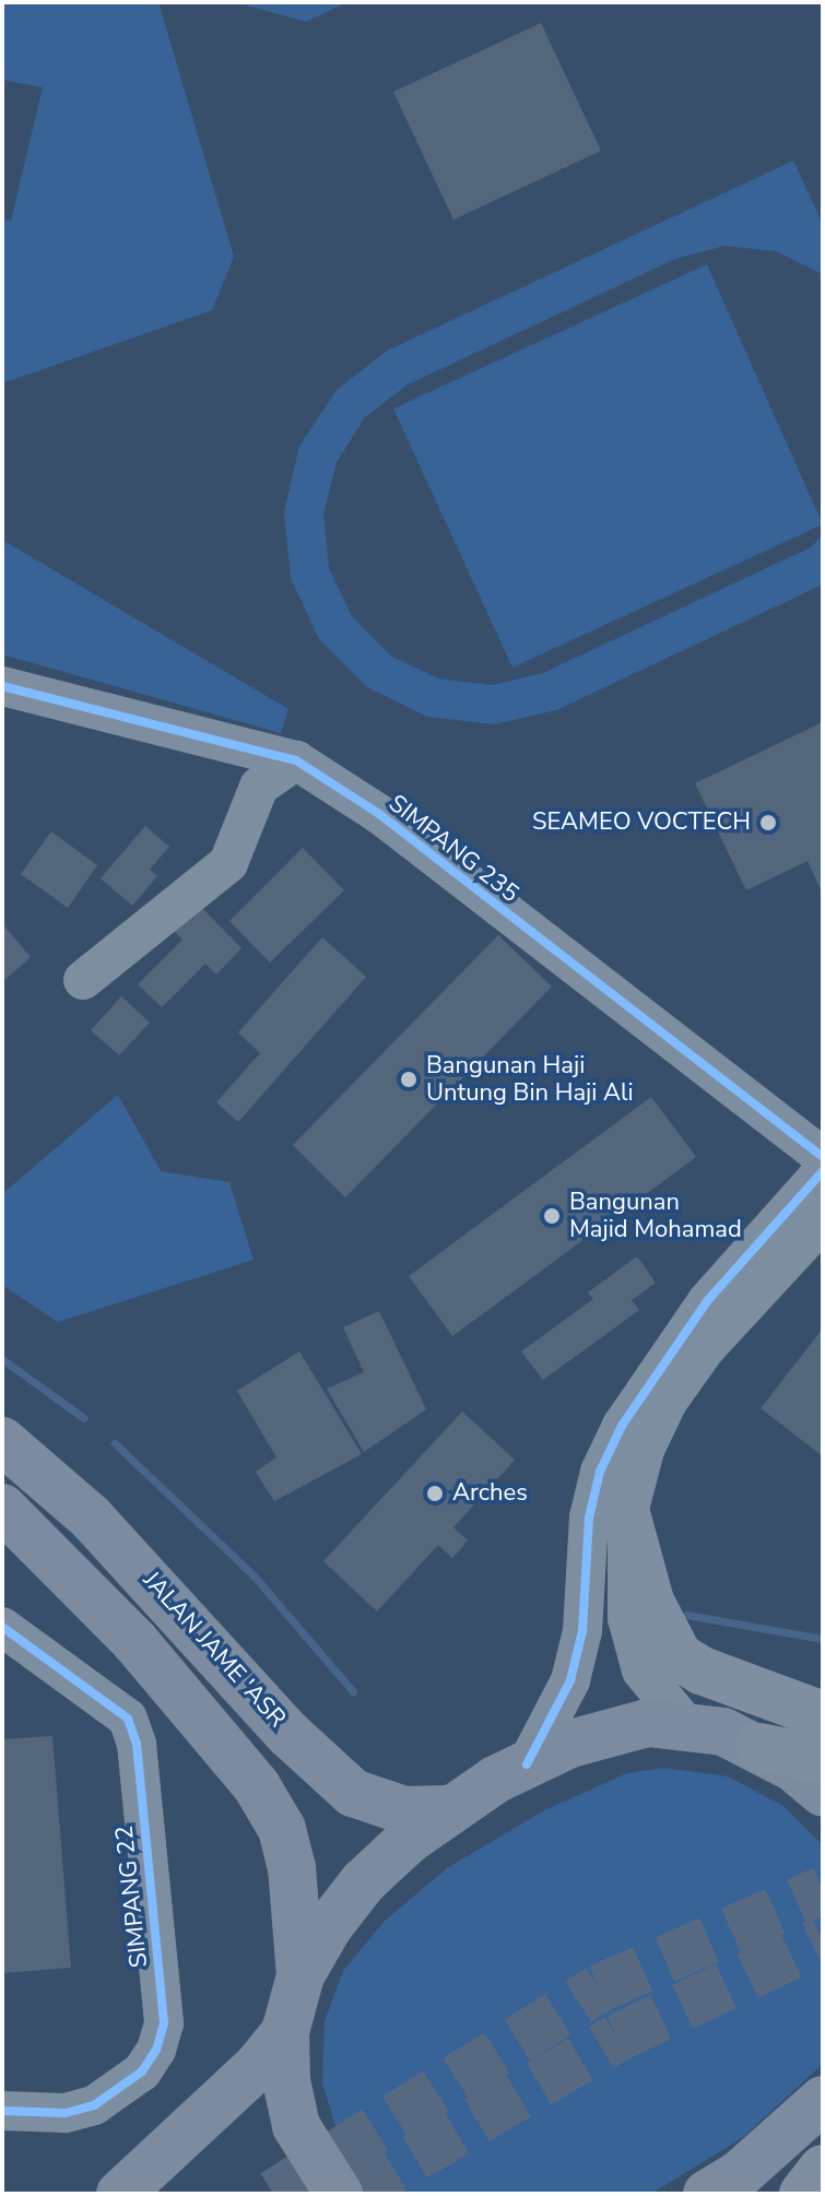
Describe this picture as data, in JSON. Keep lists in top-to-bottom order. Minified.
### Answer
{"streets":{"main road":["JALAN JAME 'ASR"],"street":["SIMPANG 235","SIMPANG 22"]},"places":["SEAMEO VOCTECH","Bangunan Haji Untung Bin Haji Ali","Bangunan Majid Mohamad","Arches"]}
